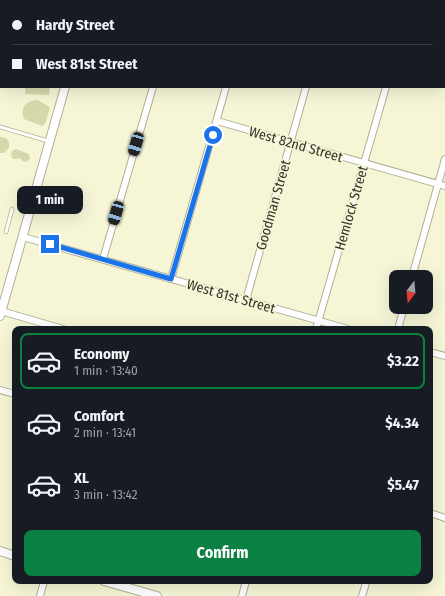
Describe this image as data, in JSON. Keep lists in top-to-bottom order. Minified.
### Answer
{"streets":{"street":["West 82nd Street","Goodman Street","Hemlock Street","West 81st Street"]},"crossings":[["West 82nd Street","Goodman Street"],["West 82nd Street","Hemlock Street"],["Goodman Street","West 81st Street"],["Hemlock Street","West 81st Street"]],"north":"bottom","page":{"banner":["Hardy Street","West 81st Street"],"bubble":"1 min","list":[{"name":"Economy","note":"1 min · 13:40","value":"$3.22"},{"name":"Comfort","note":"2 min · 13:41","value":"$4.34"},{"name":"XL","note":"3 min · 13:42","value":"$5.47"}],"buttons":"Confirm"}}
